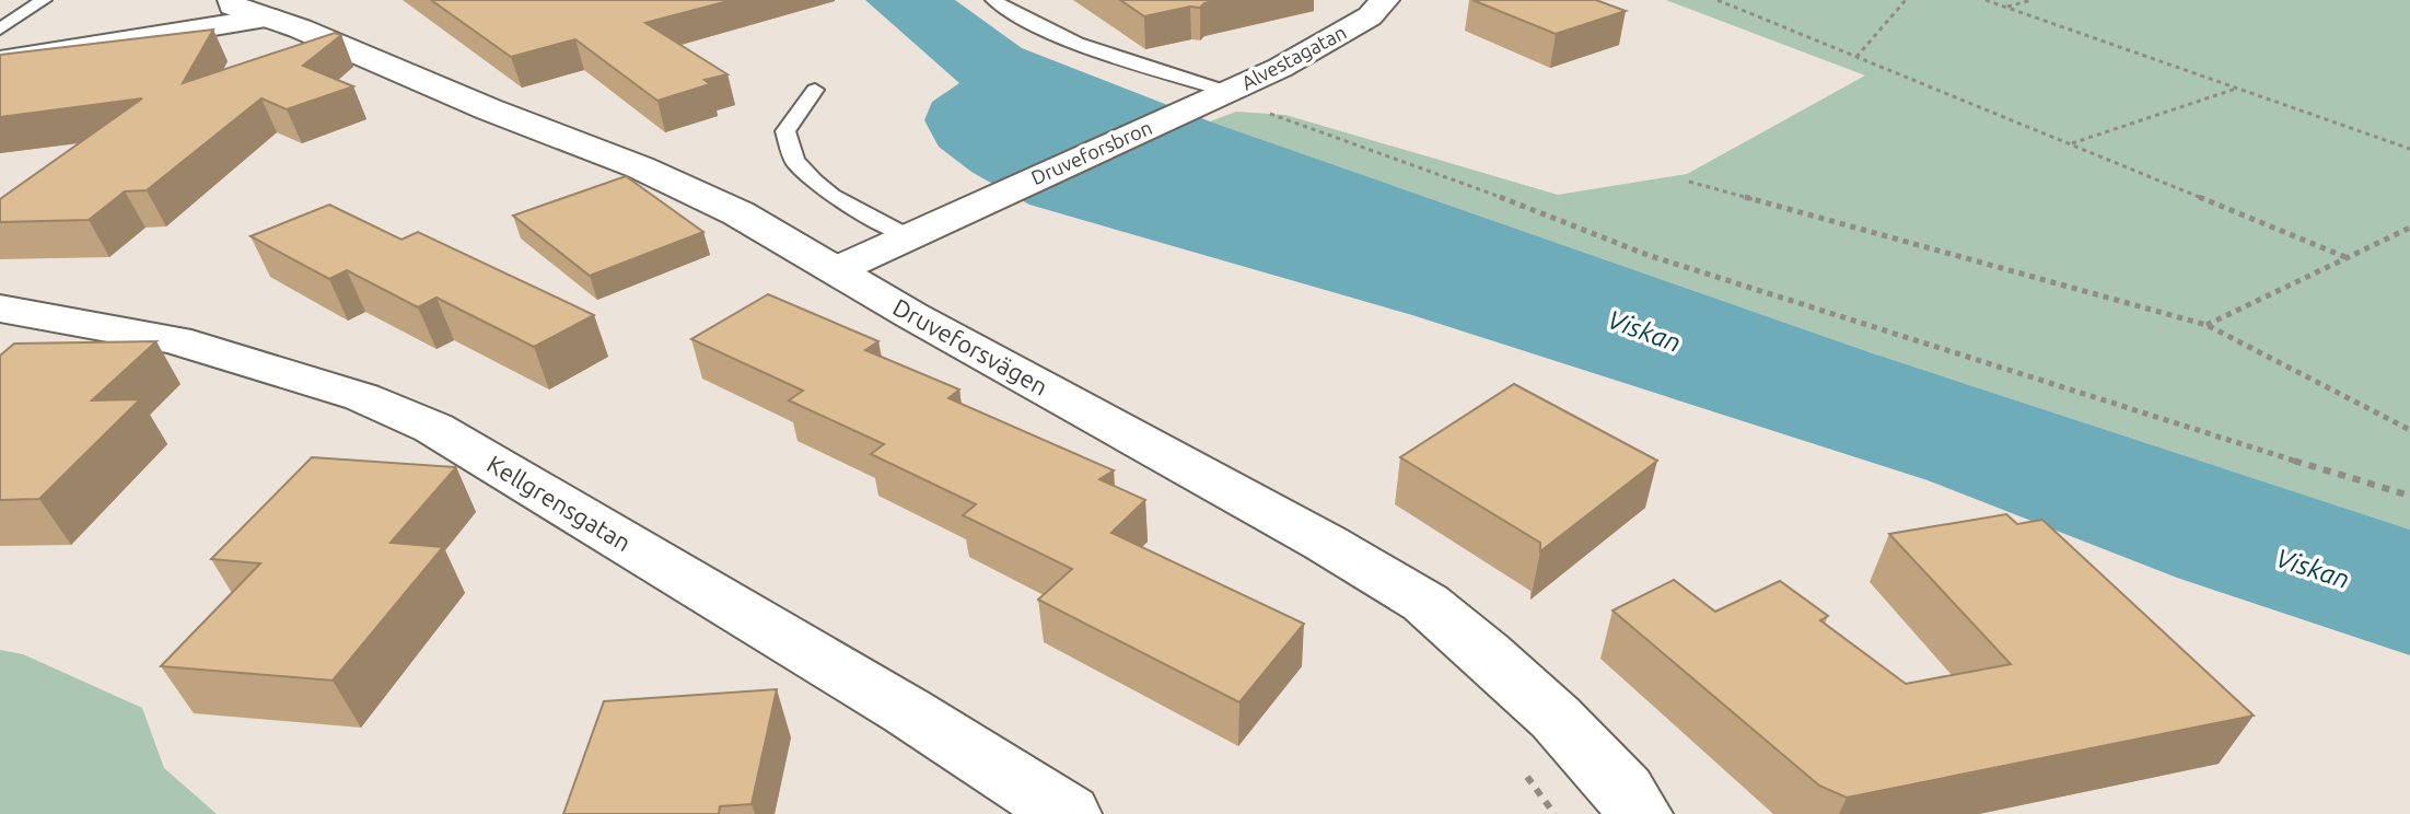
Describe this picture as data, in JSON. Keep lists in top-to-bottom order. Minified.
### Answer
{"streets":{"street":["Alvestagatan","Druveforsbron","Druveforsvägen","Kellgrensgatan"]},"crossings":[["Alvestagatan","Druveforsbron"]],"water":["Viskan"]}
